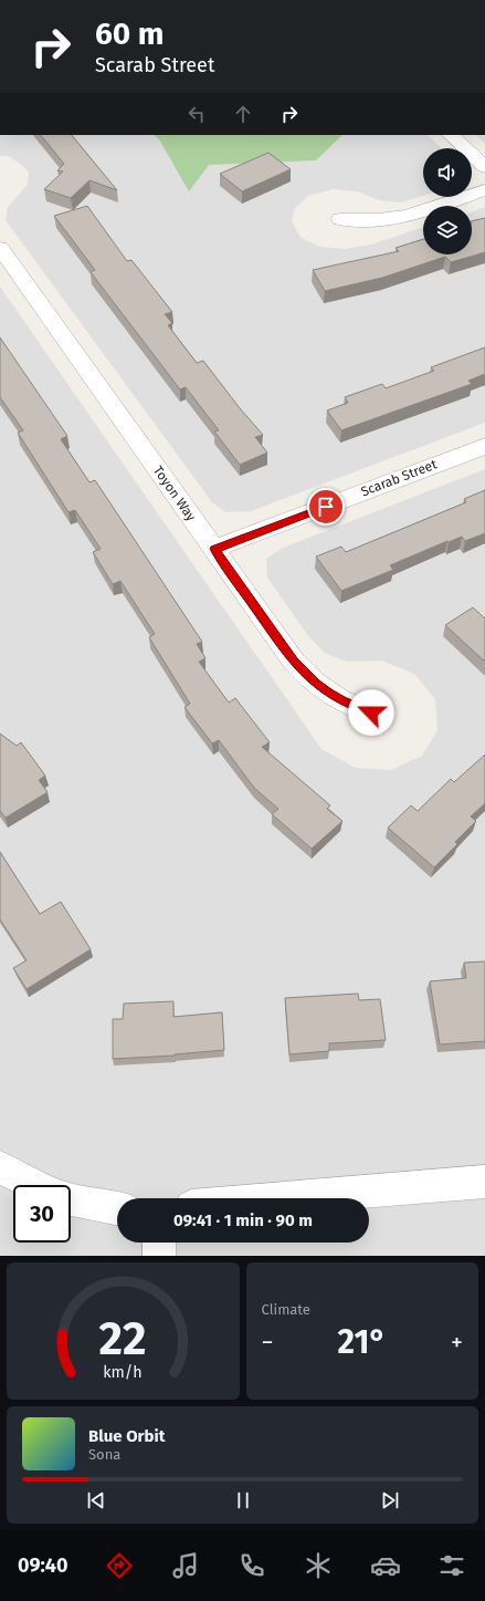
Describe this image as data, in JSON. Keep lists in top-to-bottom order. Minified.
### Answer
{"streets":{"street":["Scarab Street","Toyon Way"]},"crossings":[["Scarab Street","Toyon Way"]],"page":{"turn":["60 m","Scarab Street"],"limit":"30","trip":"09:41 · 1 min · 90 m","tile":"Climate","heat":["−","21°","+"],"song":["Blue Orbit","Sona"],"tabs":"09:40","gauge":["22","km/h"]}}
